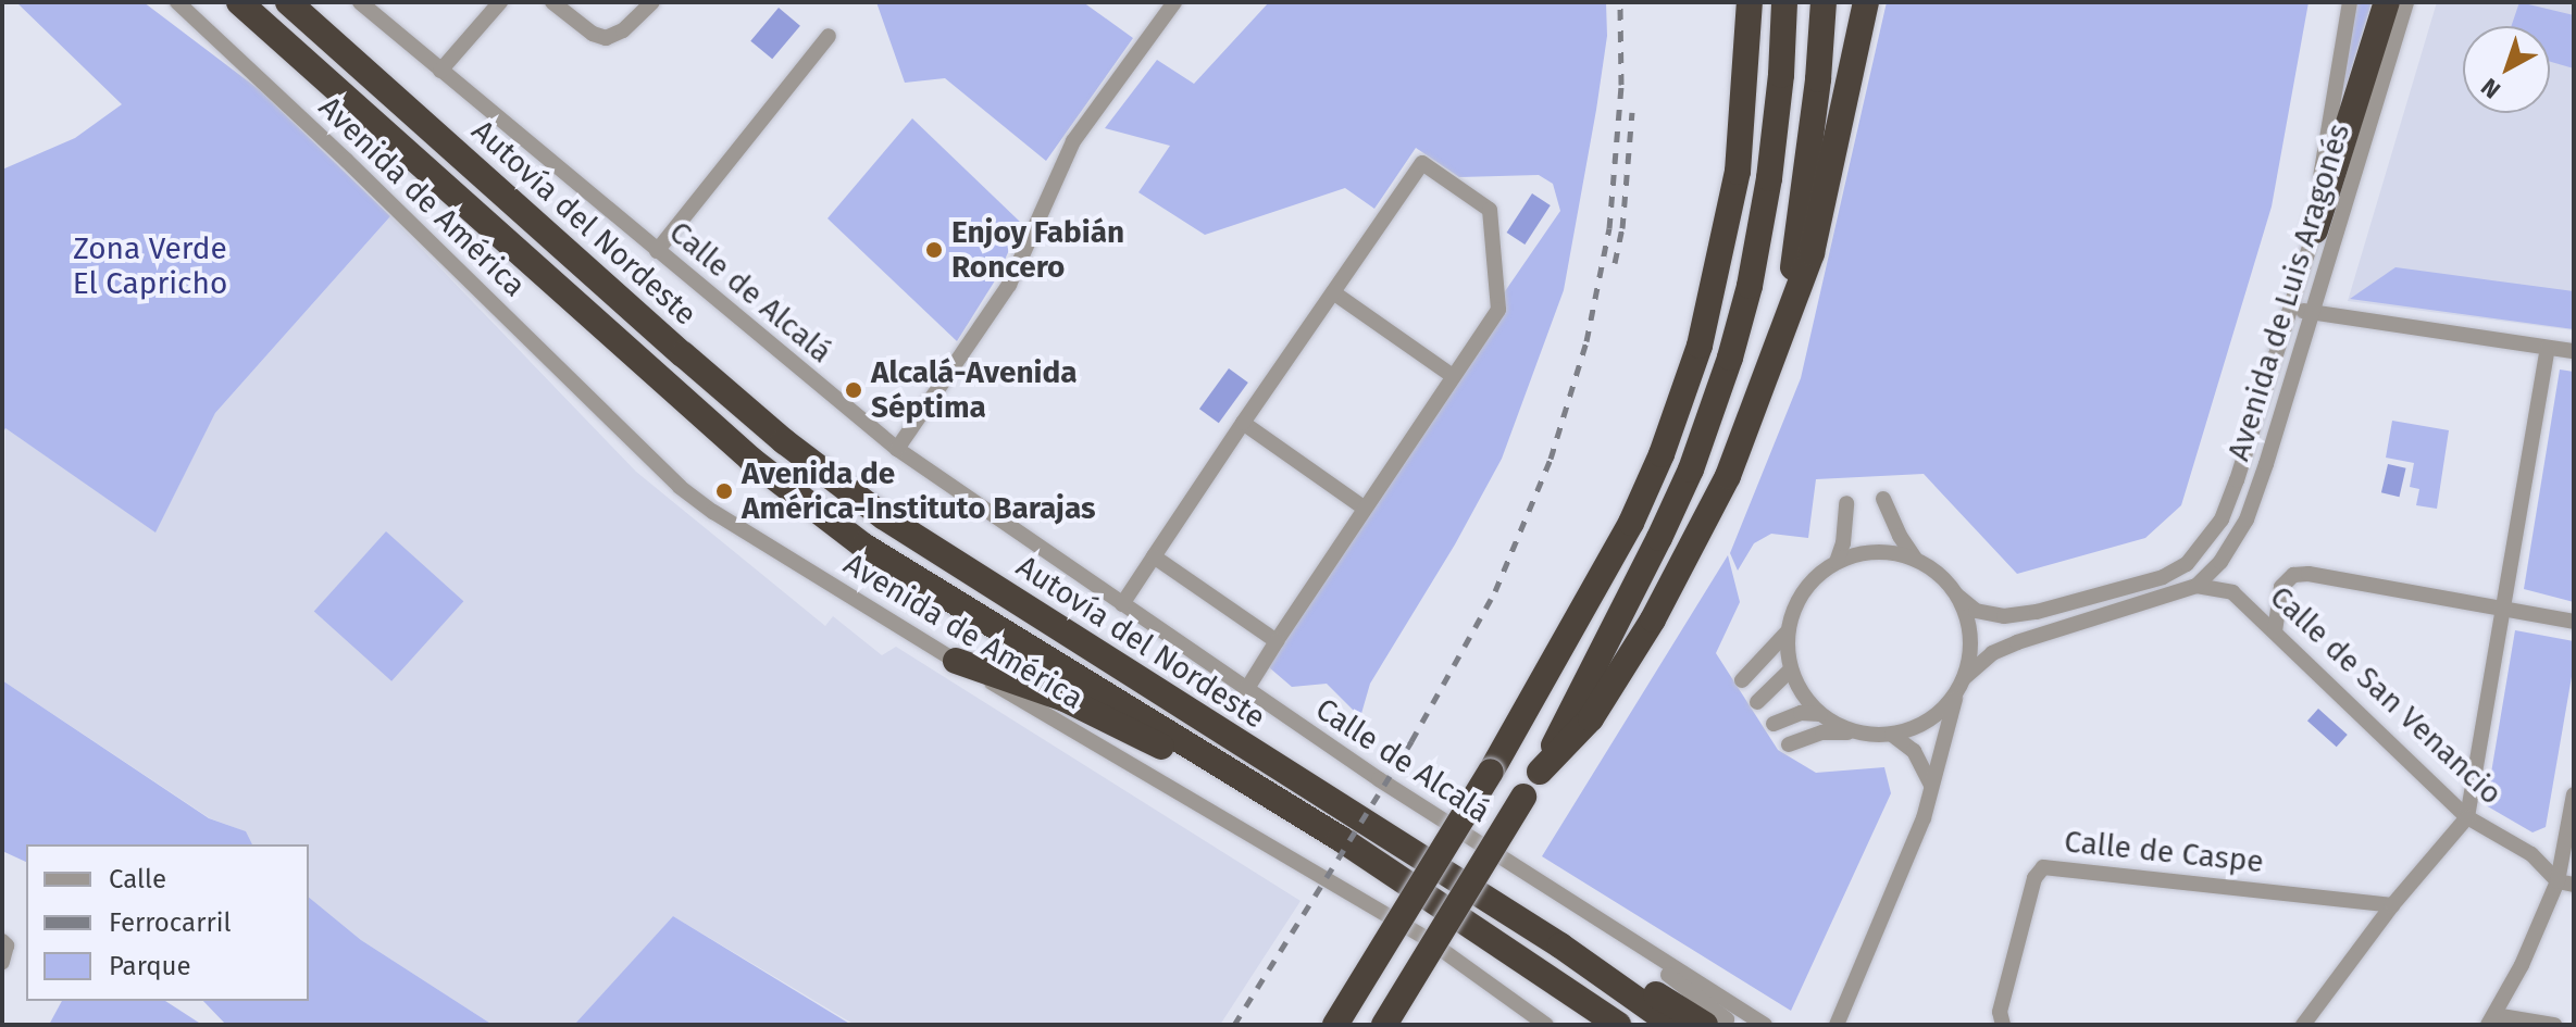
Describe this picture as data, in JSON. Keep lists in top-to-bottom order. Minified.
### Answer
{"streets":{"highway":["Autovía del Nordeste"],"street":["Avenida de América","Calle de Alcalá","Avenida de Luis Aragonés","Calle de San Venancio","Calle de Caspe"]},"crossings":[["Avenida de Luis Aragonés","Calle de San Venancio"]],"parks":["Zona Verde El Capricho"],"places":["Enjoy Fabián Roncero","Alcalá-Avenida Séptima","Avenida de América-Instituto Barajas"],"legend":["Calle","Ferrocarril","Parque"],"north":"bottom left"}
